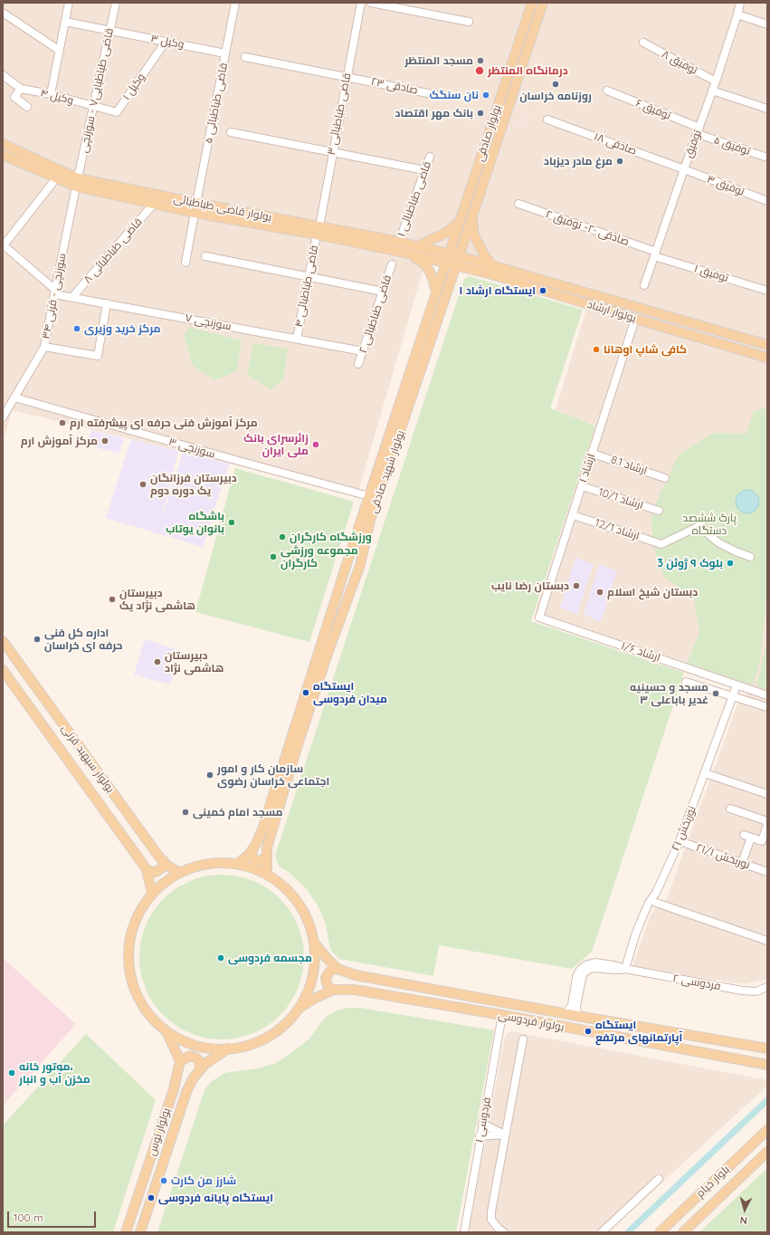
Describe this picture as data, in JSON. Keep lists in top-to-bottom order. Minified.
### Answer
{"streets":{"main road":["بولوار صادقی","بولوار قاضی طباطبائی","بولوار ارشاد","بولوار شهید صادقی","بولوار سپهبد قرنی","بولوار فردوسی","بولوار توس","بلوار خیام"],"street":["وکيل ۳","توفیق ۸","صادقی ۲۳","وکيل ۱","قاضی طباطبایی۷ - سوزنچی","وکيل ۴","قاضی طباطبائی ۵","توفیق ۶","قاضی طباطبائی ۳","صادقی ۱۸","توفیق","توفیق ۵","توفیق ۳","قاضی طباطبائی ۱","صادقی ۲۰- توفیق ۲","قاضی طباطبائی ۸","توفیق ۱","قاضی طباطبائی ۴","سوزنچی - قرنی ۳۴","قاضی طباطبائی ۲","سوزنچی ۷","سوزنچی ۳","ارشاد 8.1","ارشاد ۱","ارشاد 10/1","ارشاد 12/1","ارشاد ۱/۶","نوربخش ۲۱","نوربخش ۲۱/۱","فردوسی ۲","فردوسی ۱"]},"crossings":[["وکيل ۳","وکيل ۱"],["وکيل ۳","قاضی طباطبایی۷ - سوزنچی"],["وکيل ۳","قاضی طباطبائی ۵"],["توفیق ۸","توفیق"],["صادقی ۲۳","قاضی طباطبائی ۳"],["وکيل ۱","قاضی طباطبایی۷ - سوزنچی"],["وکيل ۱","وکيل ۴"],["قاضی طباطبایی۷ - سوزنچی","وکيل ۴"],["قاضی طباطبایی۷ - سوزنچی","بولوار قاضی طباطبائی"],["قاضی طباطبایی۷ - سوزنچی","سوزنچی - قرنی ۳۴"],["قاضی طباطبائی ۵","بولوار قاضی طباطبائی"],["توفیق ۶","توفیق"],["توفیق ۶","توفیق ۵"],["قاضی طباطبائی ۳","بولوار قاضی طباطبائی"],["قاضی طباطبائی ۳","قاضی طباطبائی ۴"],["بولوار صادقی","بولوار قاضی طباطبائی"],["بولوار صادقی","بولوار شهید صادقی"],["صادقی ۱۸","توفیق"],["صادقی ۱۸","توفیق ۳"],["توفیق","توفیق ۵"],["توفیق","توفیق ۳"],["توفیق","صادقی ۲۰- توفیق ۲"],["توفیق","توفیق ۱"],["قاضی طباطبائی ۱","بولوار قاضی طباطبائی"],["بولوار قاضی طباطبائی","قاضی طباطبائی ۸"],["بولوار قاضی طباطبائی","قاضی طباطبائی ۴"],["بولوار قاضی طباطبائی","سوزنچی - قرنی ۳۴"],["بولوار قاضی طباطبائی","بولوار شهید صادقی"],["صادقی ۲۰- توفیق ۲","توفیق ۱"],["قاضی طباطبائی ۸","سوزنچی ۷"],["قاضی طباطبائی ۴","سوزنچی ۷"],["سوزنچی - قرنی ۳۴","سوزنچی ۷"],["سوزنچی - قرنی ۳۴","سوزنچی ۳"],["بولوار ارشاد","ارشاد ۱"],["بولوار ارشاد","بولوار شهید صادقی"],["قاضی طباطبائی ۲","سوزنچی ۷"],["سوزنچی ۳","بولوار شهید صادقی"],["ارشاد 8.1","ارشاد ۱"],["ارشاد ۱","ارشاد 10/1"],["ارشاد ۱","ارشاد 12/1"],["ارشاد ۱","ارشاد ۱/۶"],["ارشاد ۱/۶","نوربخش ۲۱"],["نوربخش ۲۱","نوربخش ۲۱/۱"],["نوربخش ۲۱","فردوسی ۲"],["فردوسی ۲","بولوار فردوسی"],["بولوار فردوسی","فردوسی ۱"]],"parks":["پارک‌ ششصد دستگاه"],"places":["مسجد المنتظر","درمانگاه المنتظر","روزنامه خراسان","نان سنگک","بانک مهر اقتصاد","مرغ مادر دیزباد","ایستگاه ارشاد ۱","مرکز خرید وزیری","کافی شاپ اوهانا","مرکز آموزش فنی حرفه ای پیشرفته ارم","مرکز آموزش ارم","زائرسرای بانک ملی ایران","دبیرستان فرزانگان یک دوره دوم","باشگاه بانوان یوتاب","ورزشگاه کارگران","مجموعه ورزشی کارگران","بلوک ۹ ژوئن 3","دبستان رضا نایب","دبستان شیخ اسلام","دبیرستان هاشمی نژاد یک","اداره کل فنی حرفه ای خراسان","دبیرستان هاشمی نژاد","ایستگاه میدان فردوسی","مسجد و حسینیه غدیر باباعلی ۳","سازمان کار و امور اجتماعی خراسان رضوی","مسجد امام خمینی","مجسمه فردوسی","ایستگاه آپارتمانهای مرتفع","موتور خانه، مخزن آب و انبار","شارز من کارت","ایستگاه پایانه فردوسی"],"scale_bar":"100 m","north":"bottom"}
